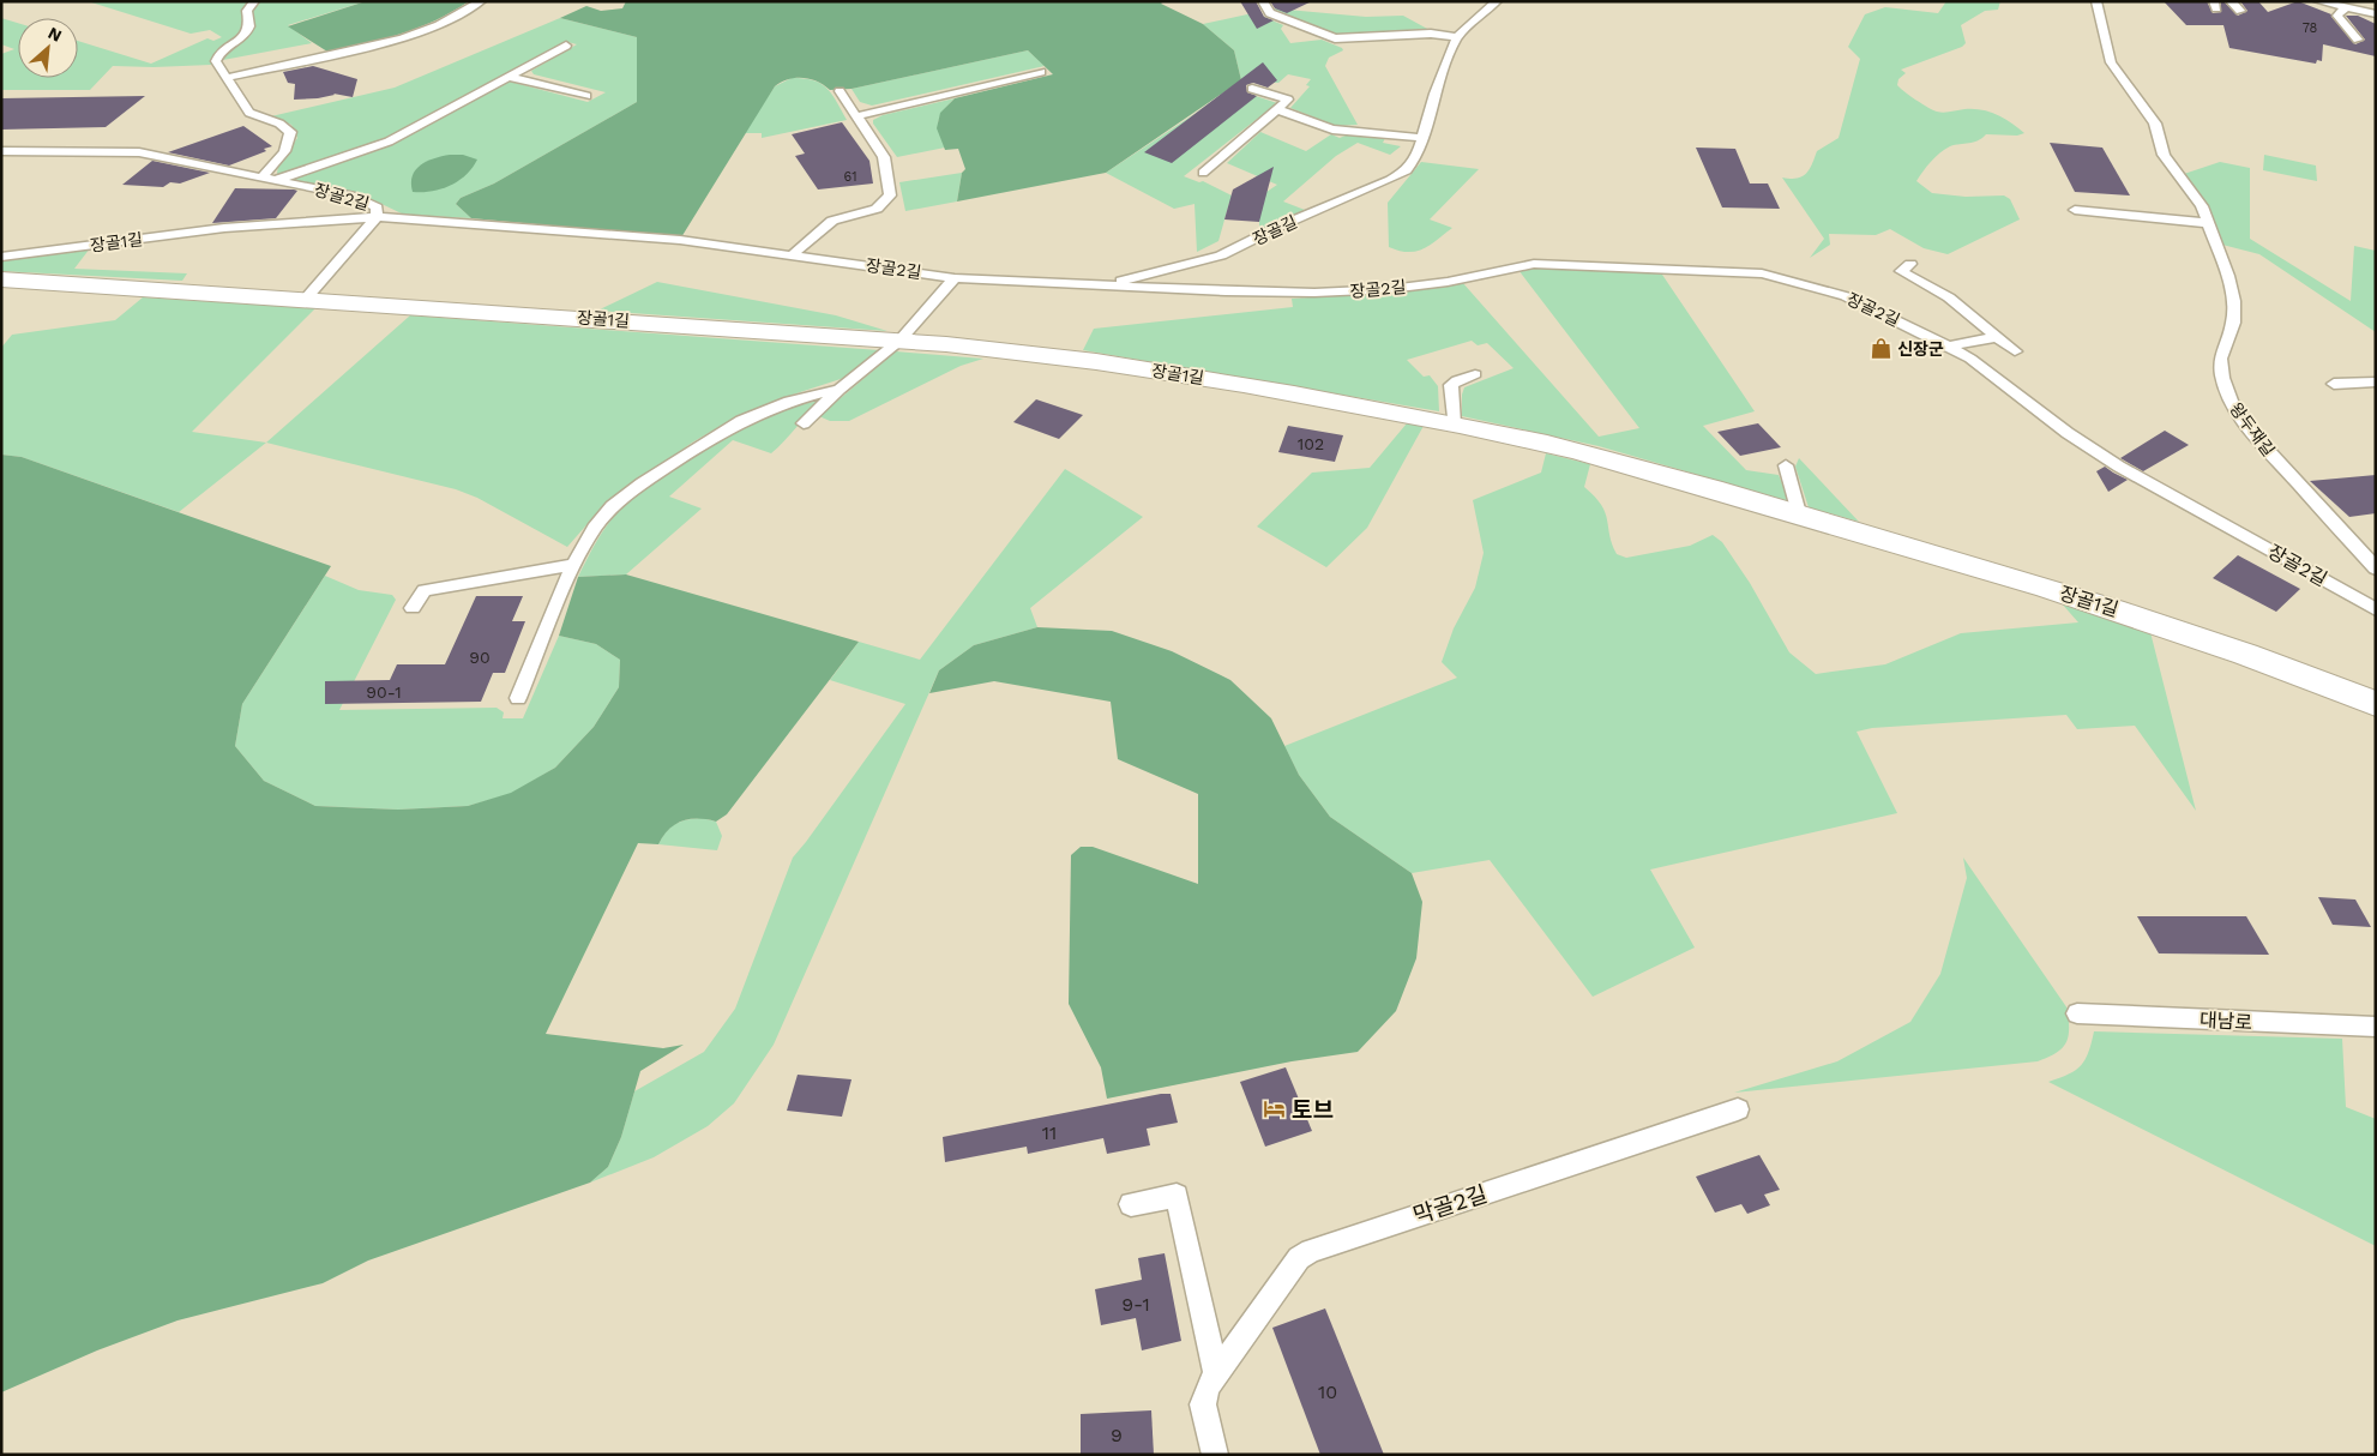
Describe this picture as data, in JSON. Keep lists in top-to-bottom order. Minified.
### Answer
{"streets":{"street":["장골1길"],"lane":["장골2길","장골길","왕두재길","대남로","막골2길"]},"crossings":[["장골2길","장골길"],["장골2길","장골1길"]],"places":{"shop":["신장군"],"hotel":["토브"]},"house_numbers":["78","61","102","90","90-1","11","9-1","10","9"],"north":"top right"}
